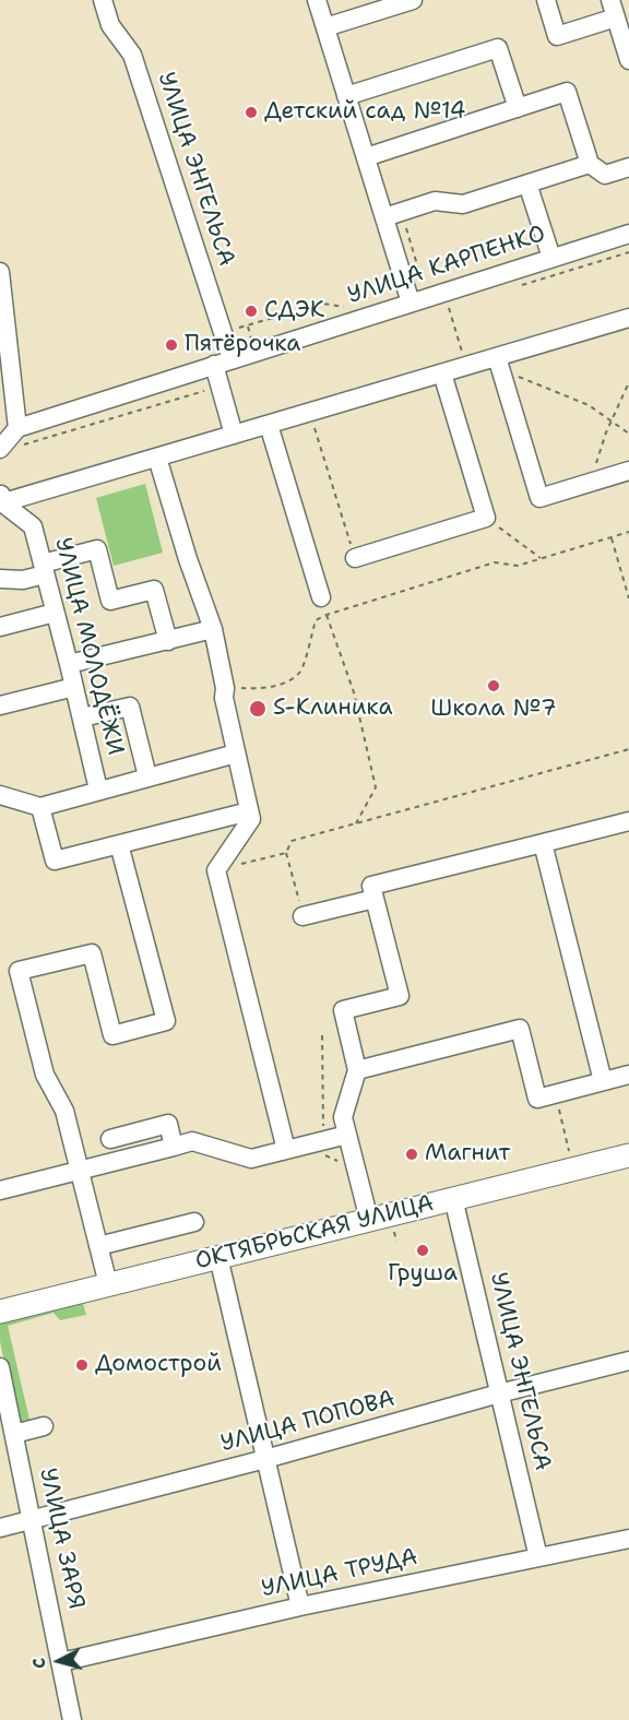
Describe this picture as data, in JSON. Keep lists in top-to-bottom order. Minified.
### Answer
{"streets":{"main road":["ОКТЯБРЬСКАЯ УЛИЦА"],"street":["УЛИЦА ЭНГЕЛЬСА","УЛИЦА КАРПЕНКО","УЛИЦА МОЛОДЁЖИ","УЛИЦА ПОПОВА","УЛИЦА ЗАРЯ","УЛИЦА ТРУДА"]},"crossings":[["УЛИЦА ЭНГЕЛЬСА","УЛИЦА КАРПЕНКО"],["УЛИЦА ЭНГЕЛЬСА","ОКТЯБРЬСКАЯ УЛИЦА"],["УЛИЦА ЭНГЕЛЬСА","УЛИЦА ПОПОВА"],["УЛИЦА ЭНГЕЛЬСА","УЛИЦА ТРУДА"],["УЛИЦА ПОПОВА","УЛИЦА ЗАРЯ"],["УЛИЦА ЗАРЯ","УЛИЦА ТРУДА"]],"places":["Детский сад №14","СДЭК","Пятёрочка","Школа №7","S-Клиника","Магнит","Груша","Домострой"],"north":"left"}
